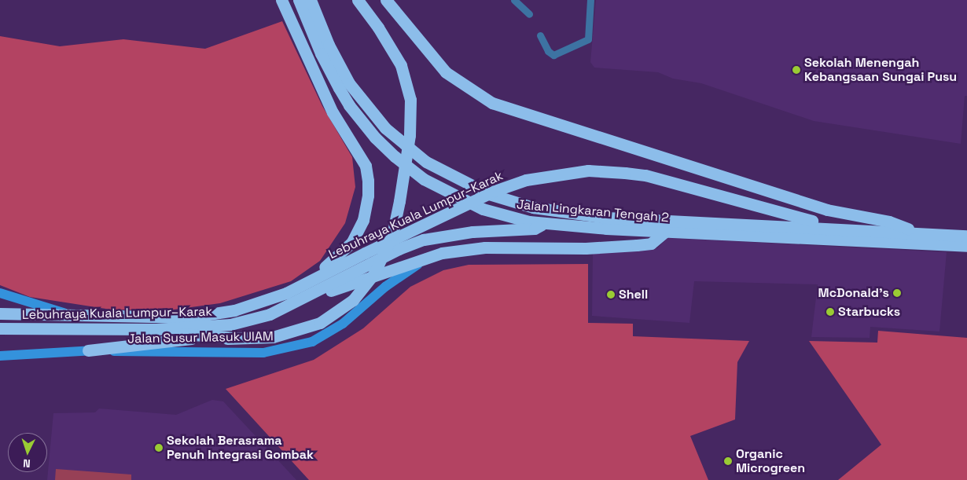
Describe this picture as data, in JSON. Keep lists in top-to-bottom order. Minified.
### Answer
{"streets":{"highway":["Jalan Lingkaran Tengah 2","Lebuhraya Kuala Lumpur–Karak"],"main road":["Jalan Susur Masuk UIAM"]},"crossings":[["Jalan Lingkaran Tengah 2","Lebuhraya Kuala Lumpur–Karak"]],"places":["Sekolah Menengah Kebangsaan Sungai Pusu","McDonald's","Shell","Starbucks","Sekolah Berasrama Penuh Integrasi Gombak","Organic Microgreen"],"north":"bottom"}
